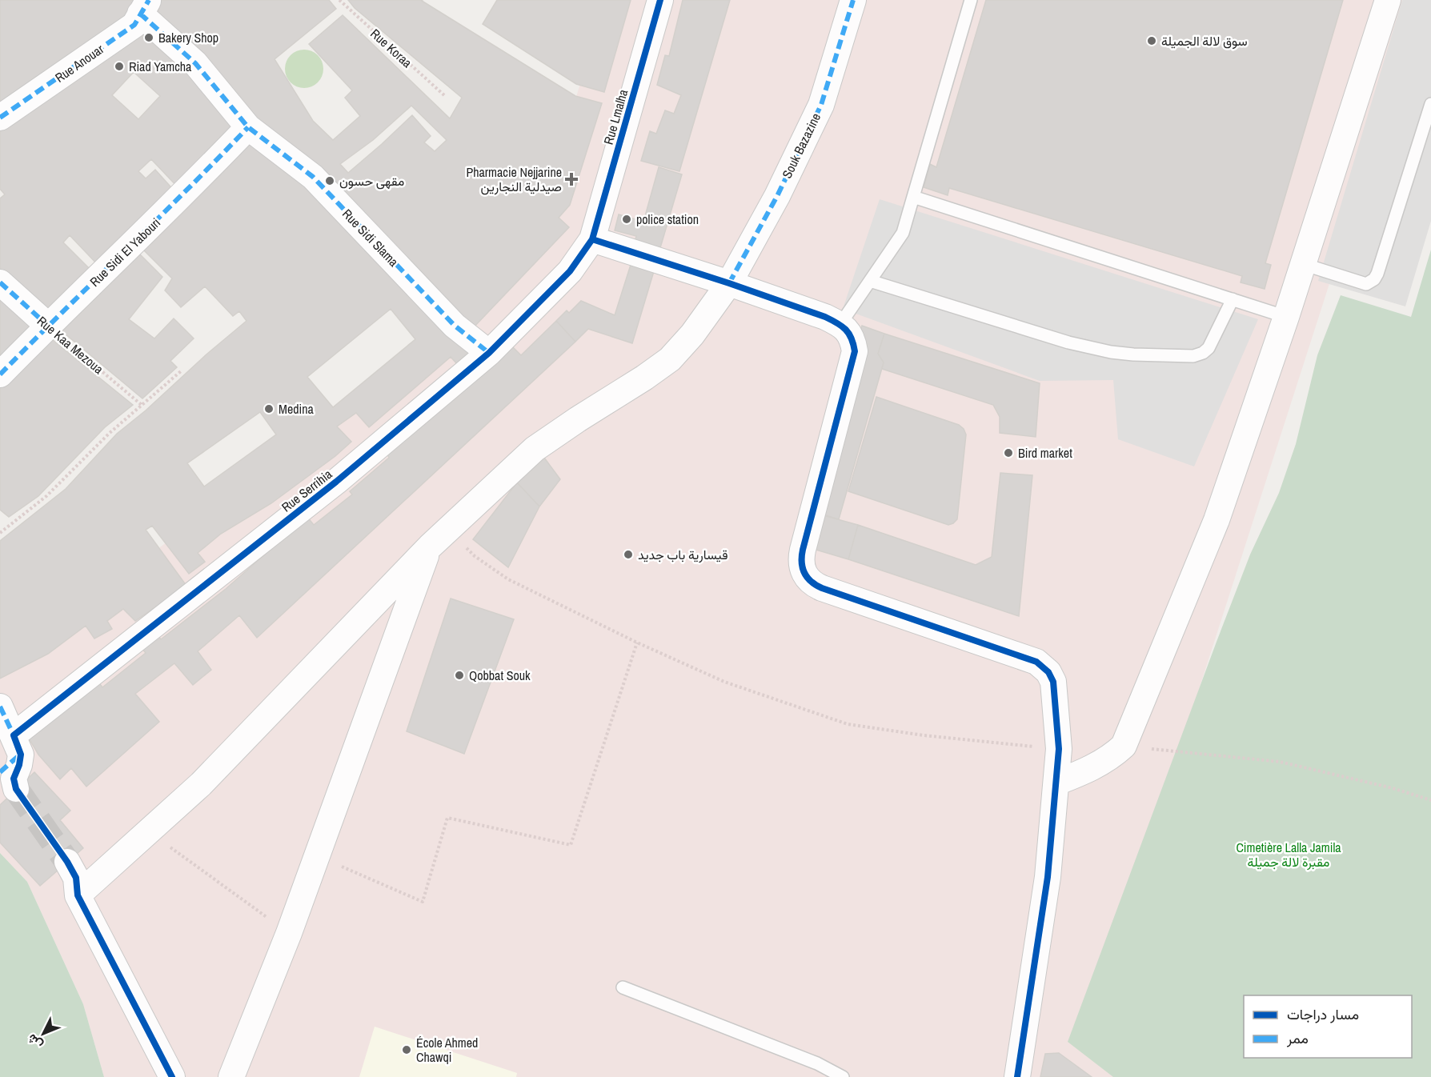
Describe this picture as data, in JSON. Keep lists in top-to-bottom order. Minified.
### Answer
{"streets":{"street":["Rue Anouar","Rue Lmalha","Souk Bazazine","Rue Sidi Slama","Rue Sidi El Yabouri","Rue Kaa Mezoua","Rue Serrihia"],"path":["Rue Koraa"]},"crossings":[["Rue Anouar","Rue Sidi Slama"],["Rue Lmalha","Rue Serrihia"],["Rue Sidi Slama","Rue Sidi El Yabouri"],["Rue Sidi Slama","Rue Serrihia"],["Rue Sidi El Yabouri","Rue Kaa Mezoua"]],"parks":["Cimetière Lalla Jamila مقبرة لالة جميلة"],"places":{"other":["Bakery Shop","سوق لالة الجميلة","Riad Yamcha","مقهى حسون","police station","Medina","Bird market","قيسارية باب جديد","Qobbat Souk","École Ahmed Chawqi"],"health":["Pharmacie Nejjarine صيدلية النجارين"]},"legend":["مسار دراجات","ممر"],"north":"bottom left"}
